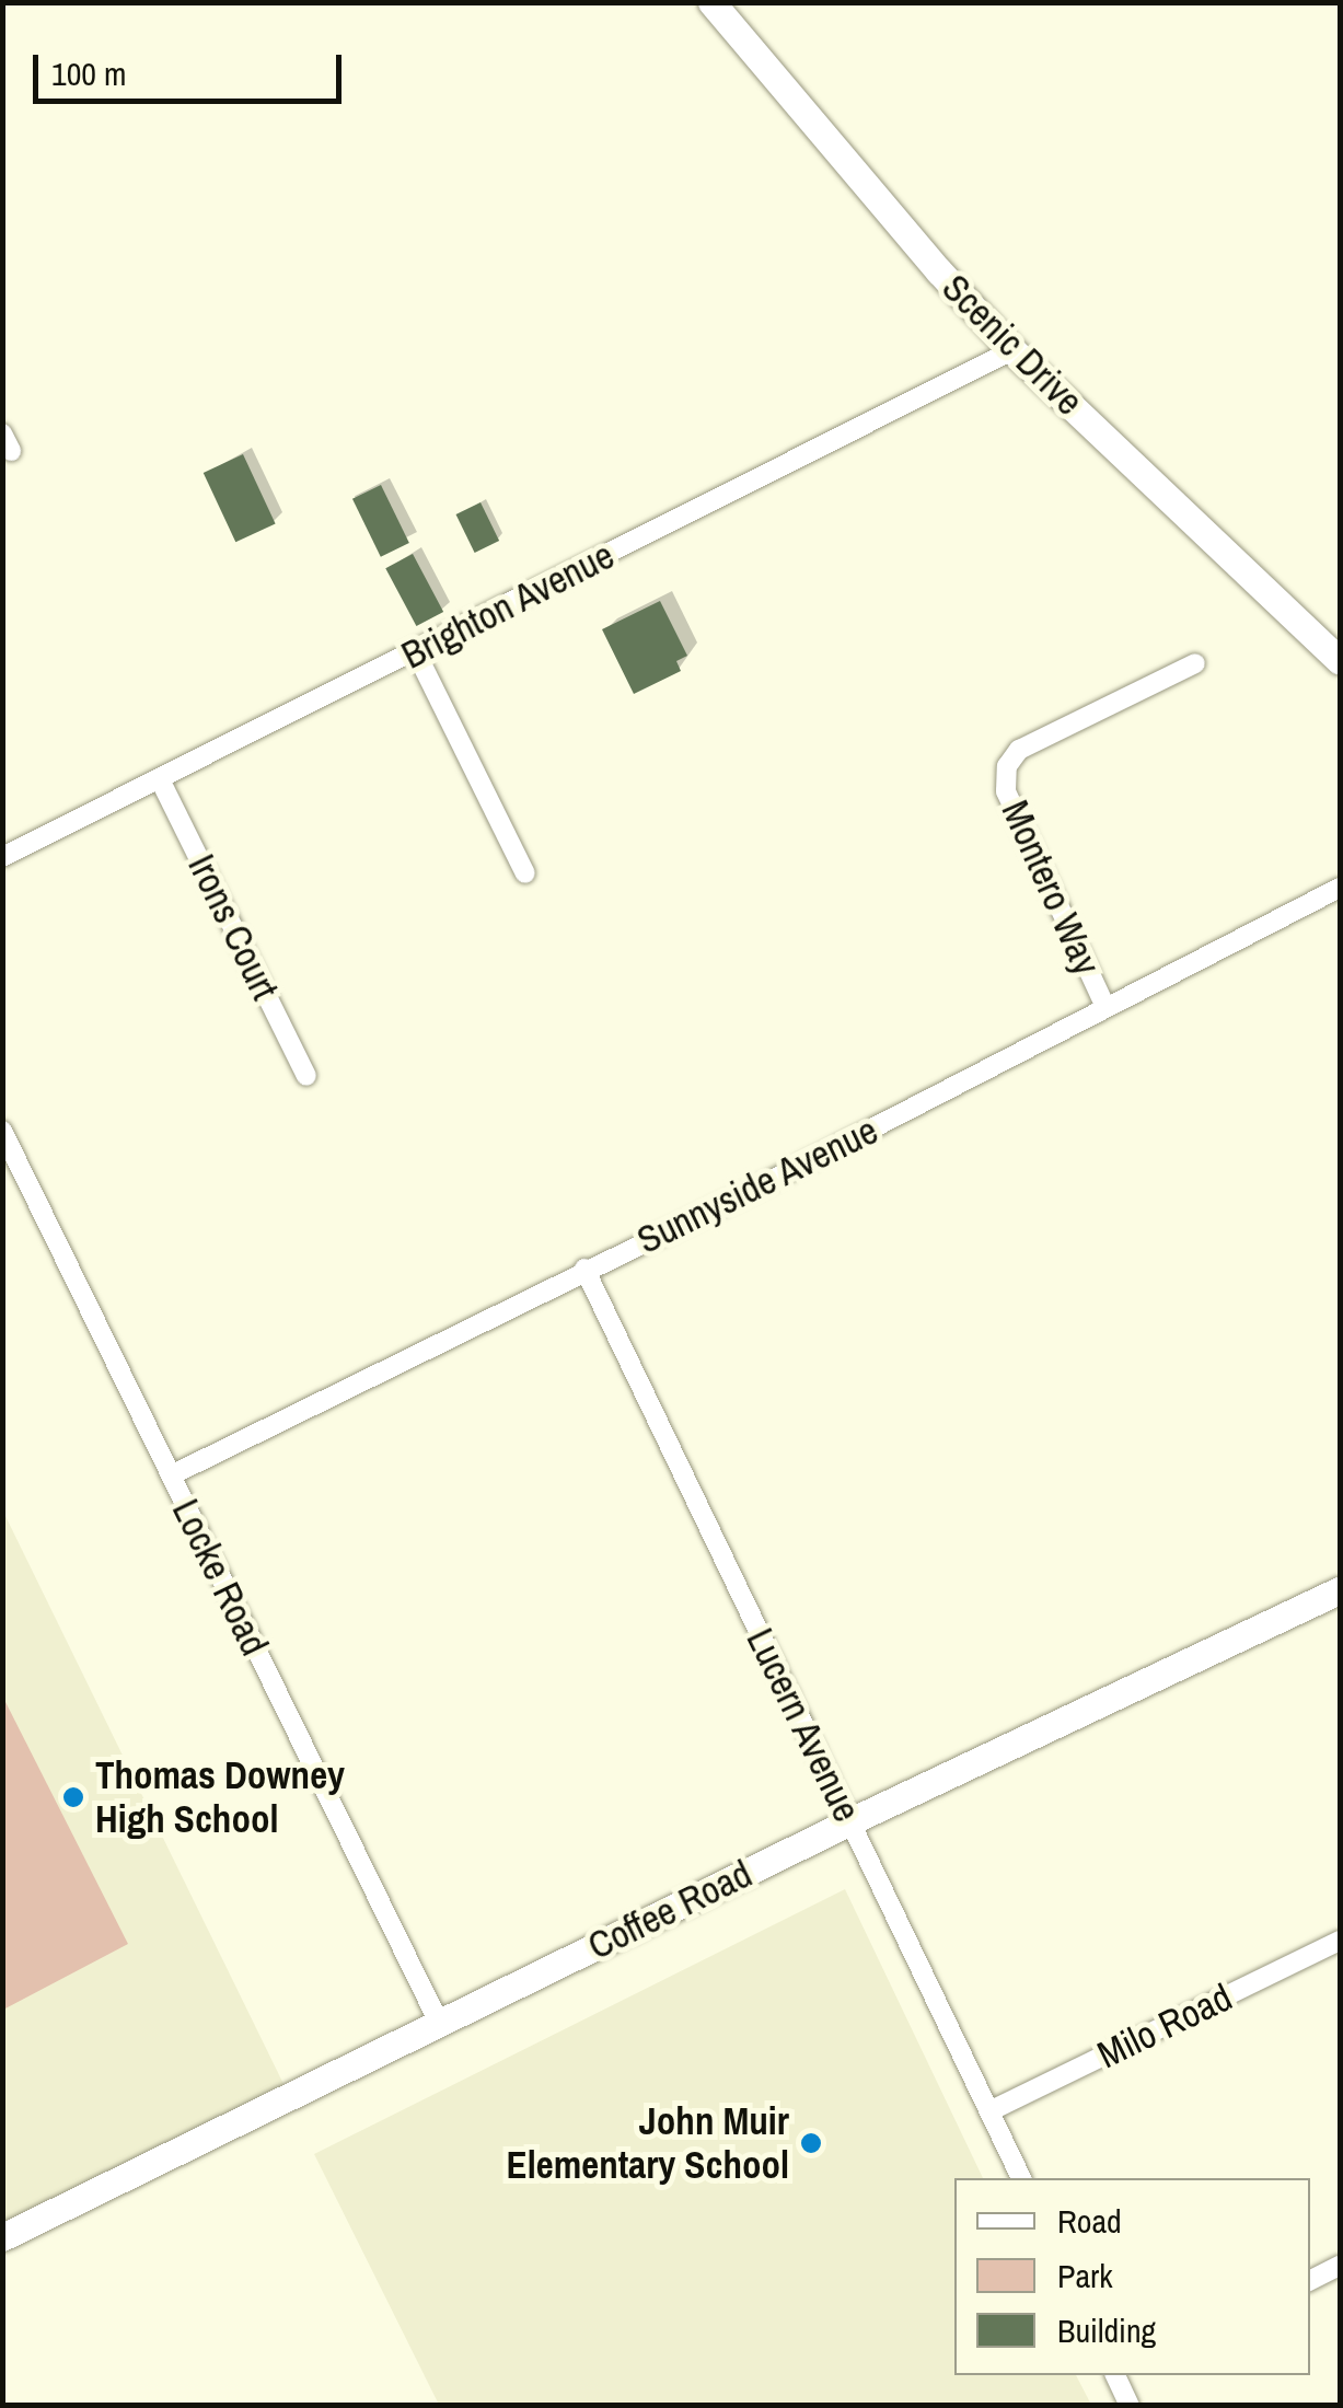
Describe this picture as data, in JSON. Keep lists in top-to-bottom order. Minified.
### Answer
{"streets":{"main road":["Scenic Drive","Coffee Road"],"street":["Brighton Avenue","Montero Way","Irons Court","Sunnyside Avenue","Locke Road","Lucern Avenue","Milo Road"]},"crossings":[["Scenic Drive","Brighton Avenue"],["Brighton Avenue","Irons Court"],["Montero Way","Sunnyside Avenue"],["Sunnyside Avenue","Locke Road"],["Sunnyside Avenue","Lucern Avenue"],["Locke Road","Coffee Road"],["Lucern Avenue","Coffee Road"],["Lucern Avenue","Milo Road"]],"places":["Thomas Downey High School","John Muir Elementary School"],"legend":["Road","Park","Building"],"scale_bar":"100 m"}
